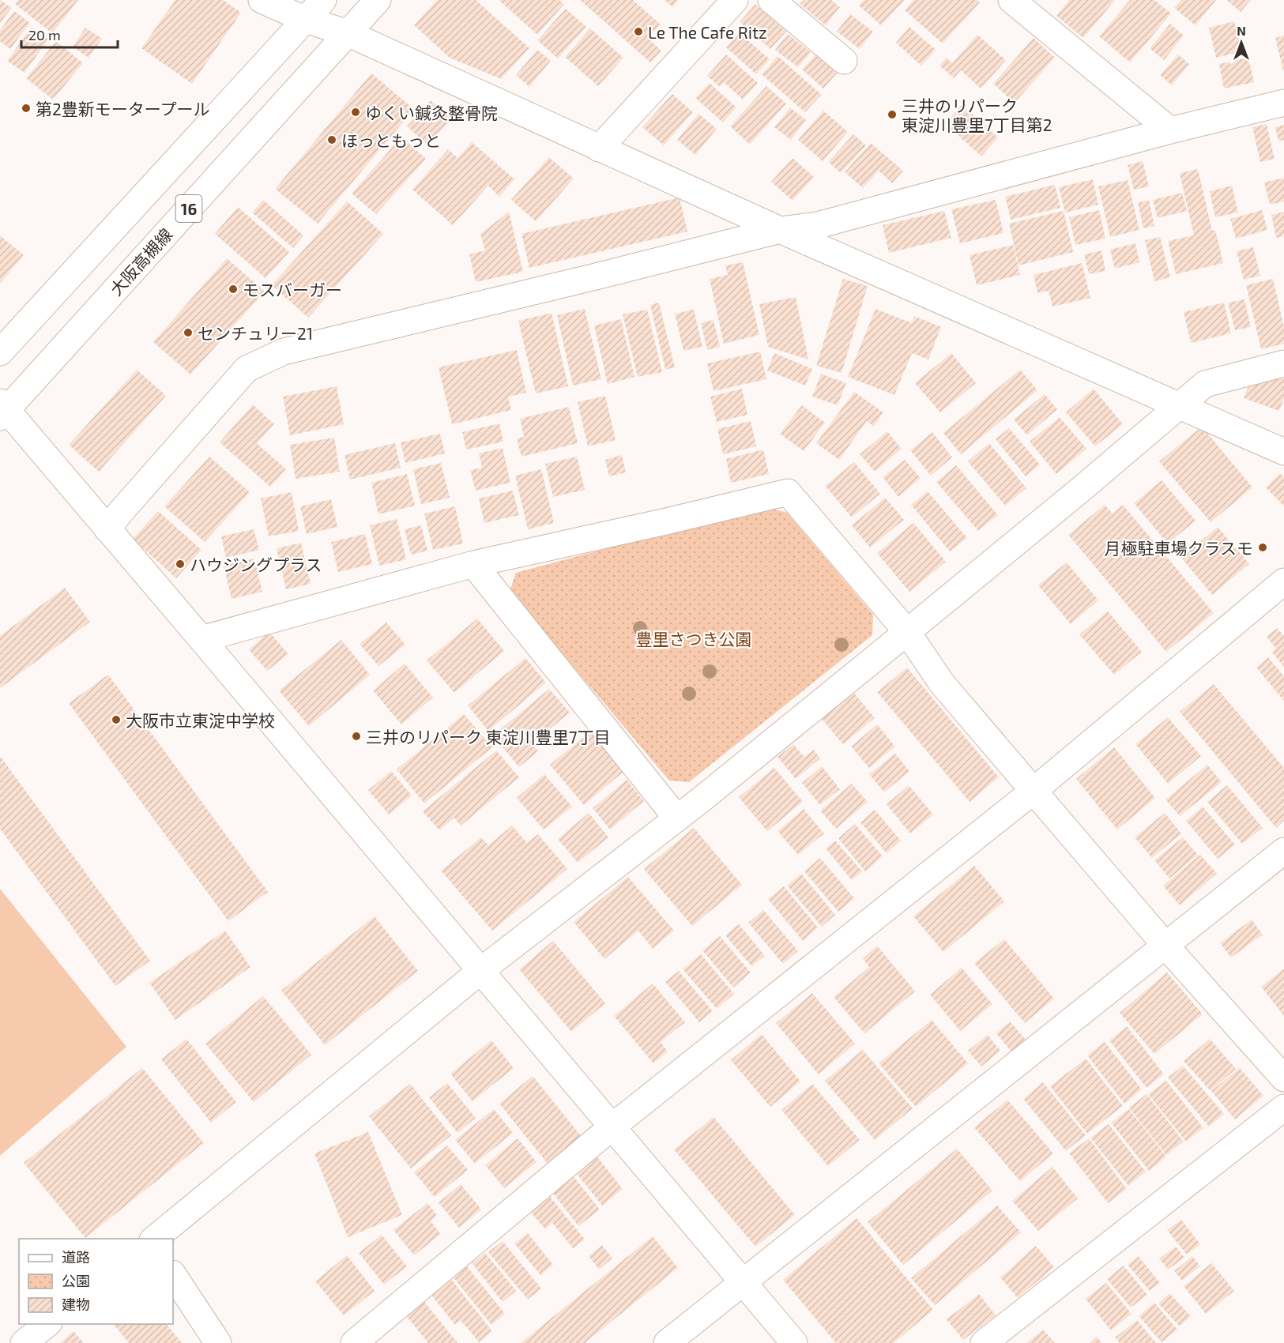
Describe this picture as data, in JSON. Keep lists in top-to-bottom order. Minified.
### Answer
{"streets":{"street":["16","大阪高槻線"]},"parks":["豊里さつき公園"],"places":["Le The Cafe Ritz","第2豊新モータープール","ゆくい鍼灸整骨院","三井のリパーク 東淀川豊里7丁目第2","ほっともっと","モスバーガー","センチュリー21","月極駐車場クラスモ","ハウジングプラス","大阪市立東淀中学校","三井のリパーク 東淀川豊里7丁目"],"legend":["道路","公園","建物"],"scale_bar":"20 m","north":"top"}
